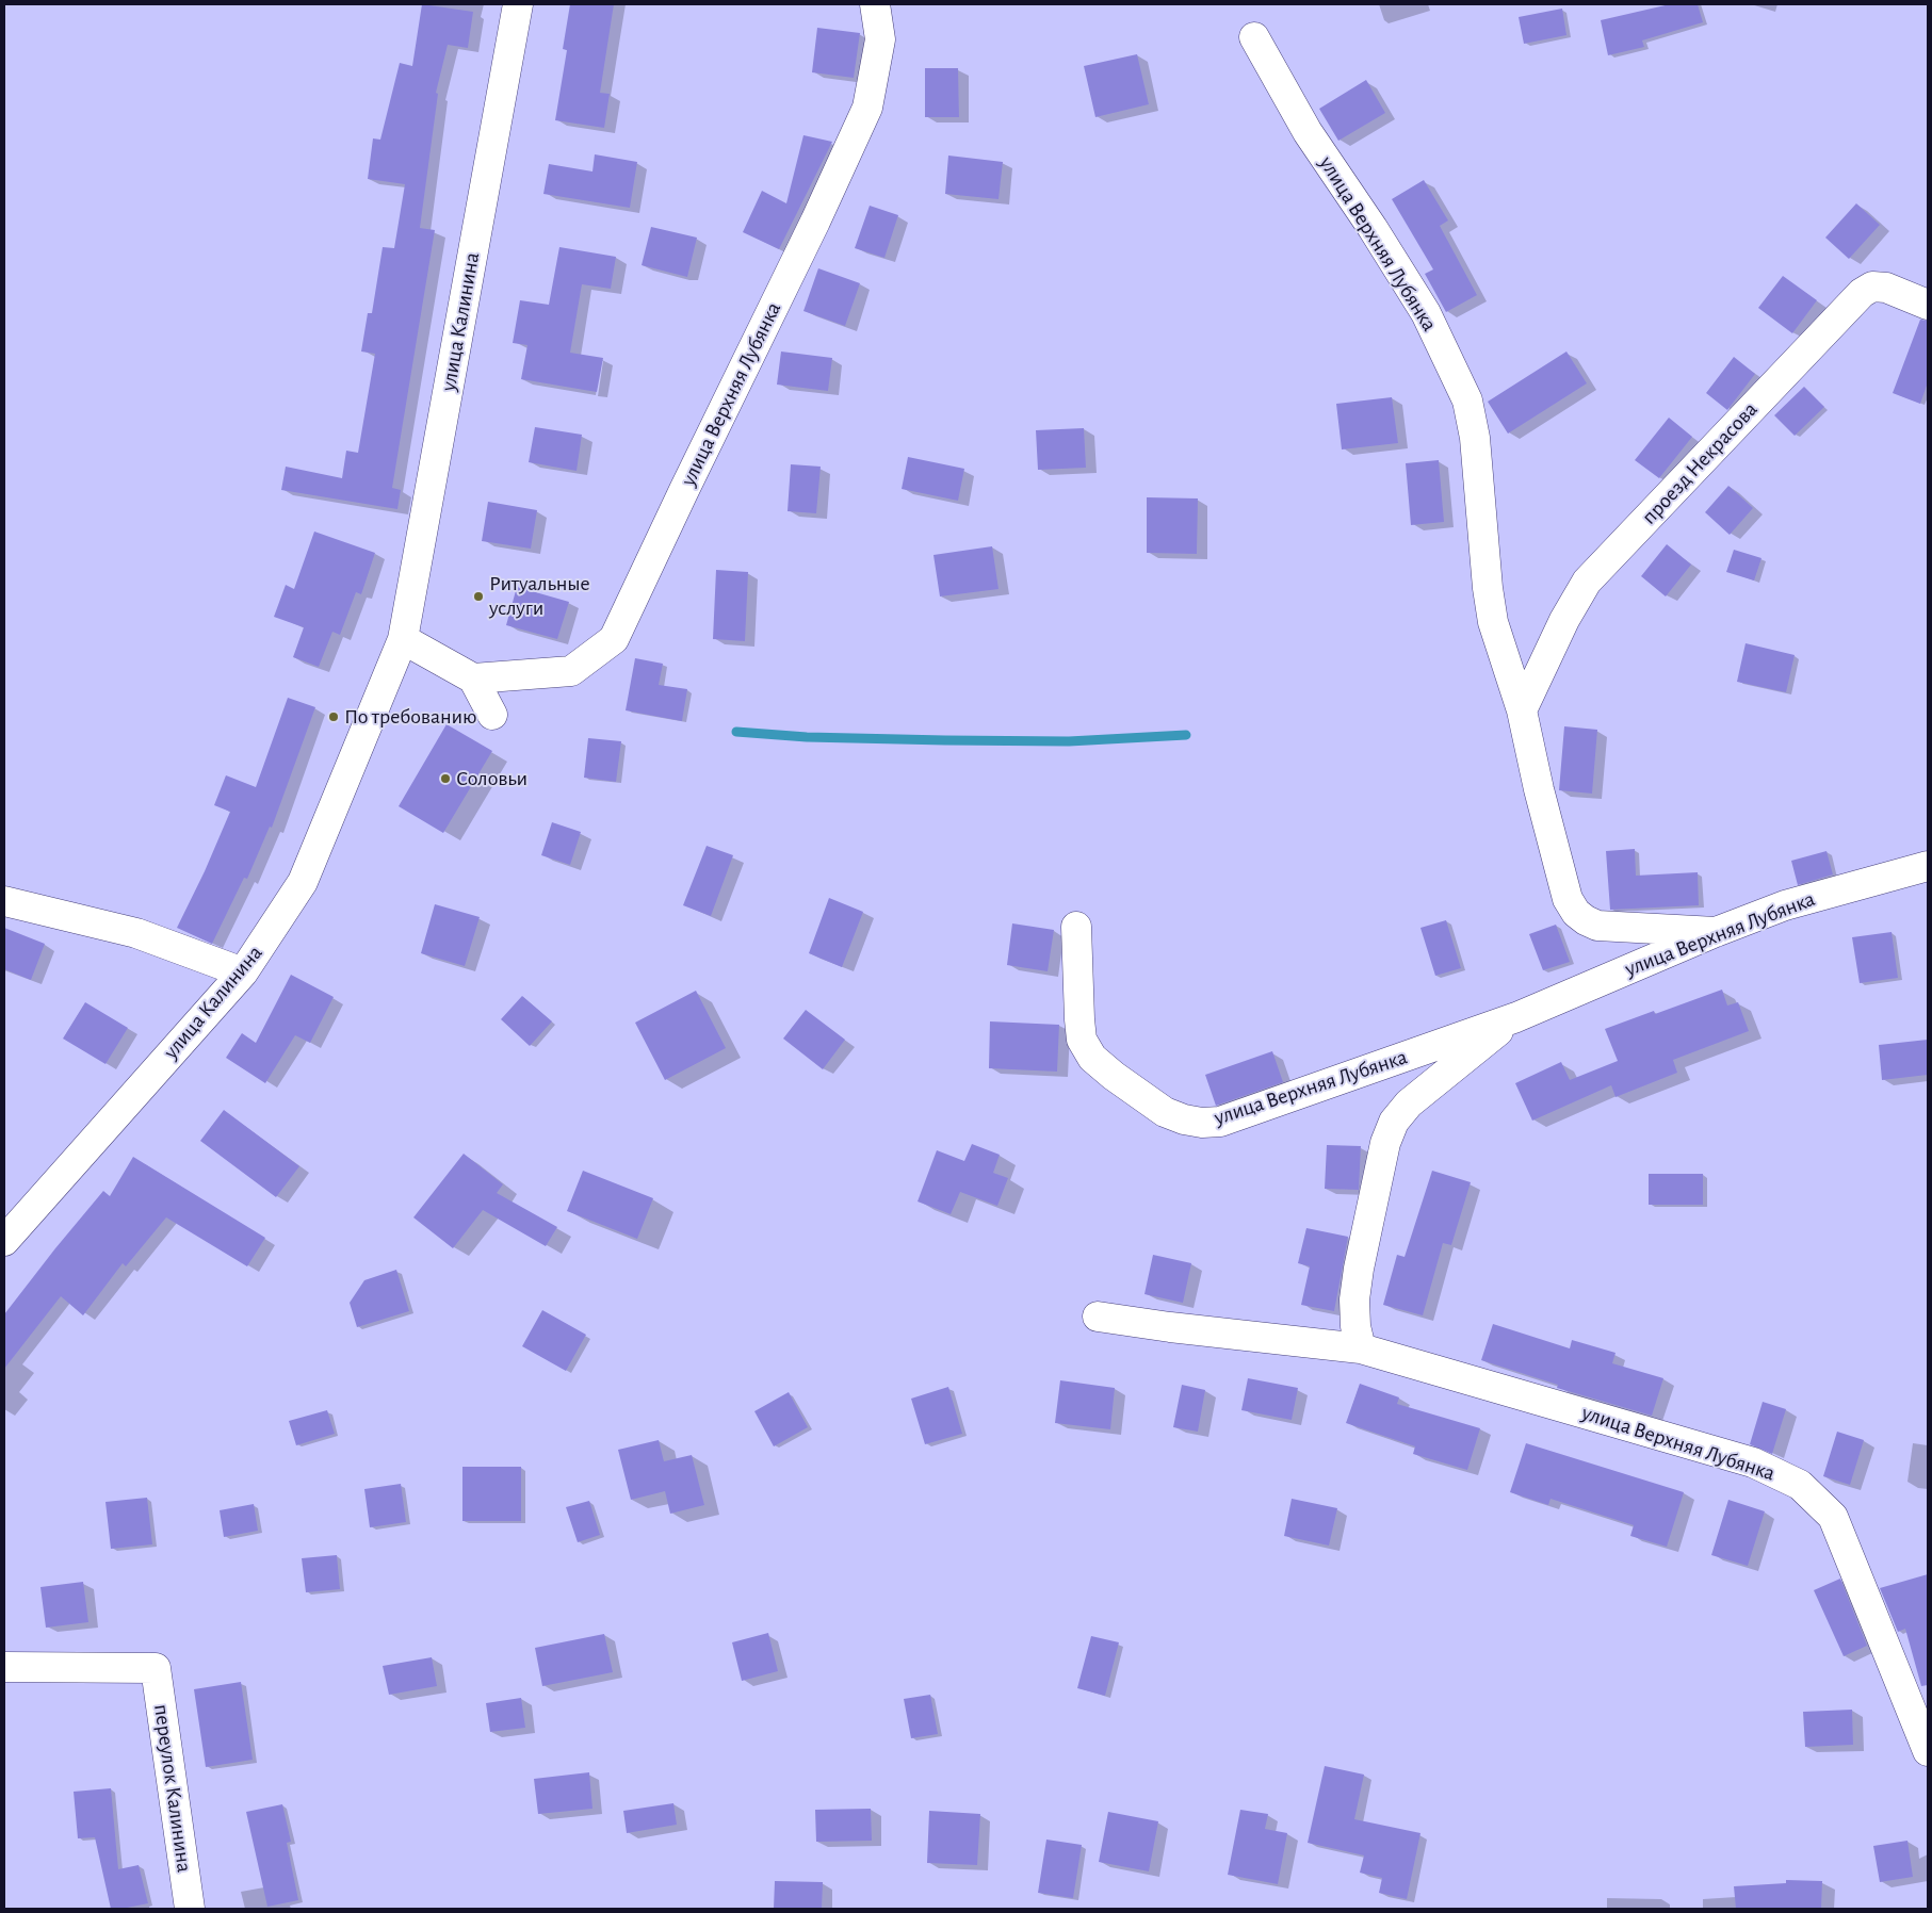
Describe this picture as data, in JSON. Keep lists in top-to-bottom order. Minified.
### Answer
{"streets":{"street":["улица Верхняя Лубянка","улица Калинина","проезд Некрасова","переулок Калинина"]},"crossings":[["улица Верхняя Лубянка","проезд Некрасова"]],"places":["Ритуальные услуги","По требованию","Соловьи"]}
